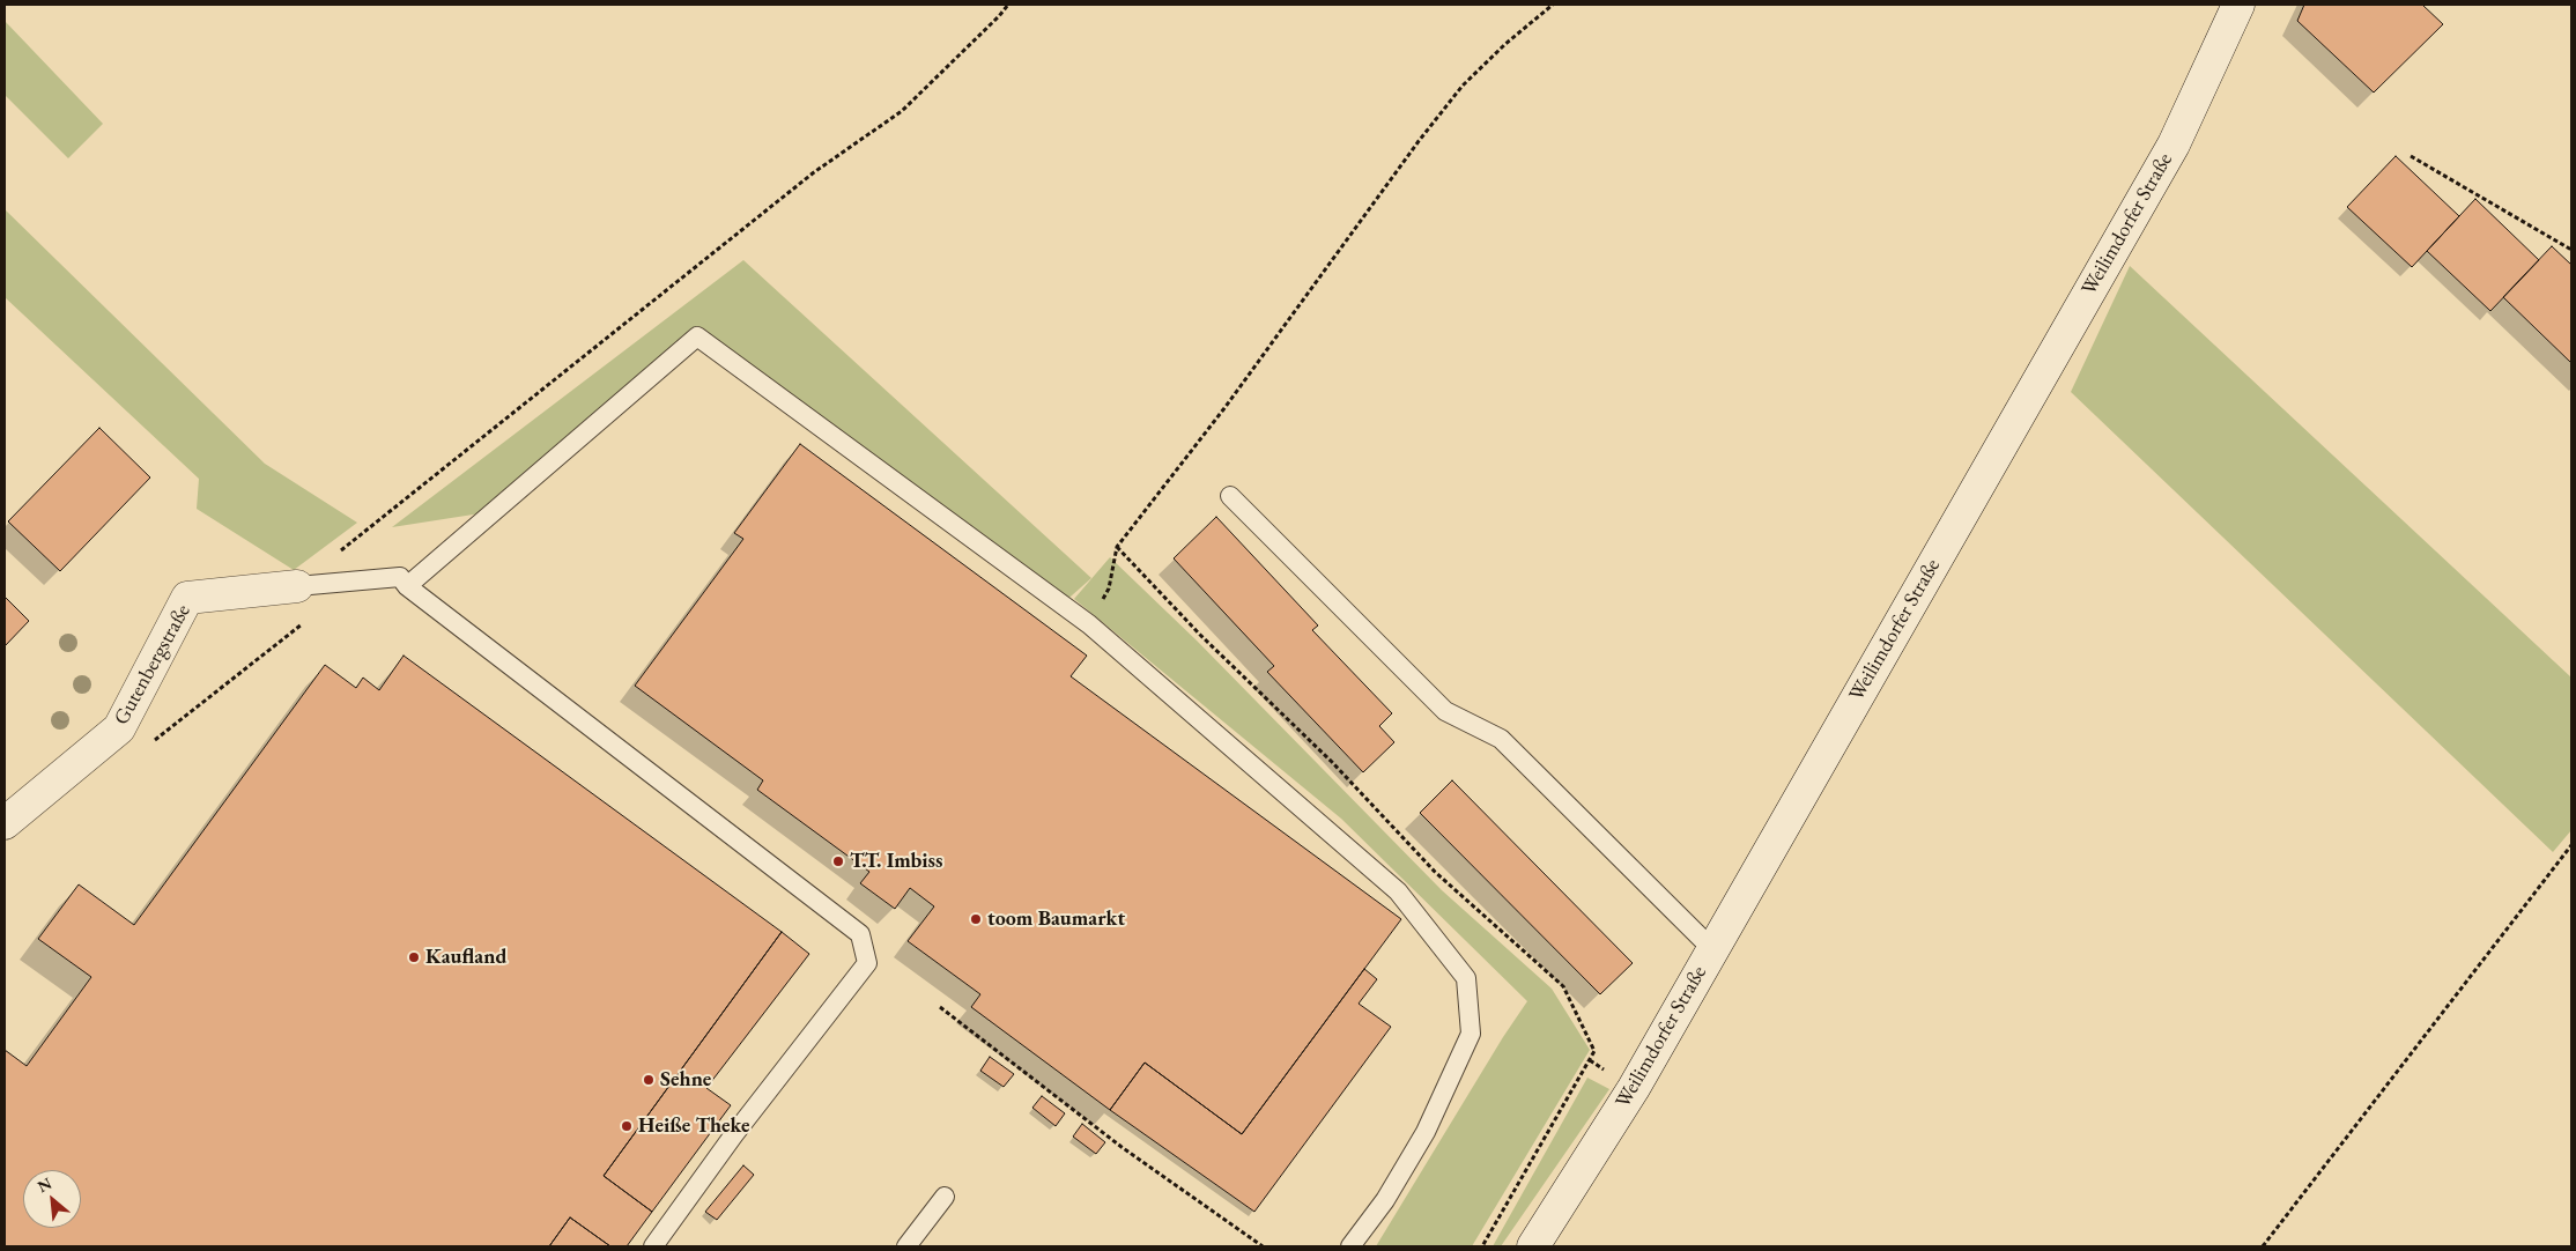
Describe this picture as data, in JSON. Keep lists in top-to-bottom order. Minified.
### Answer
{"streets":{"main road":["Weilimdorfer Straße","Gutenbergstraße"]},"places":["T.T. Imbiss","toom Baumarkt","Kaufland","Sehne","Heiße Theke"],"north":"top left"}
